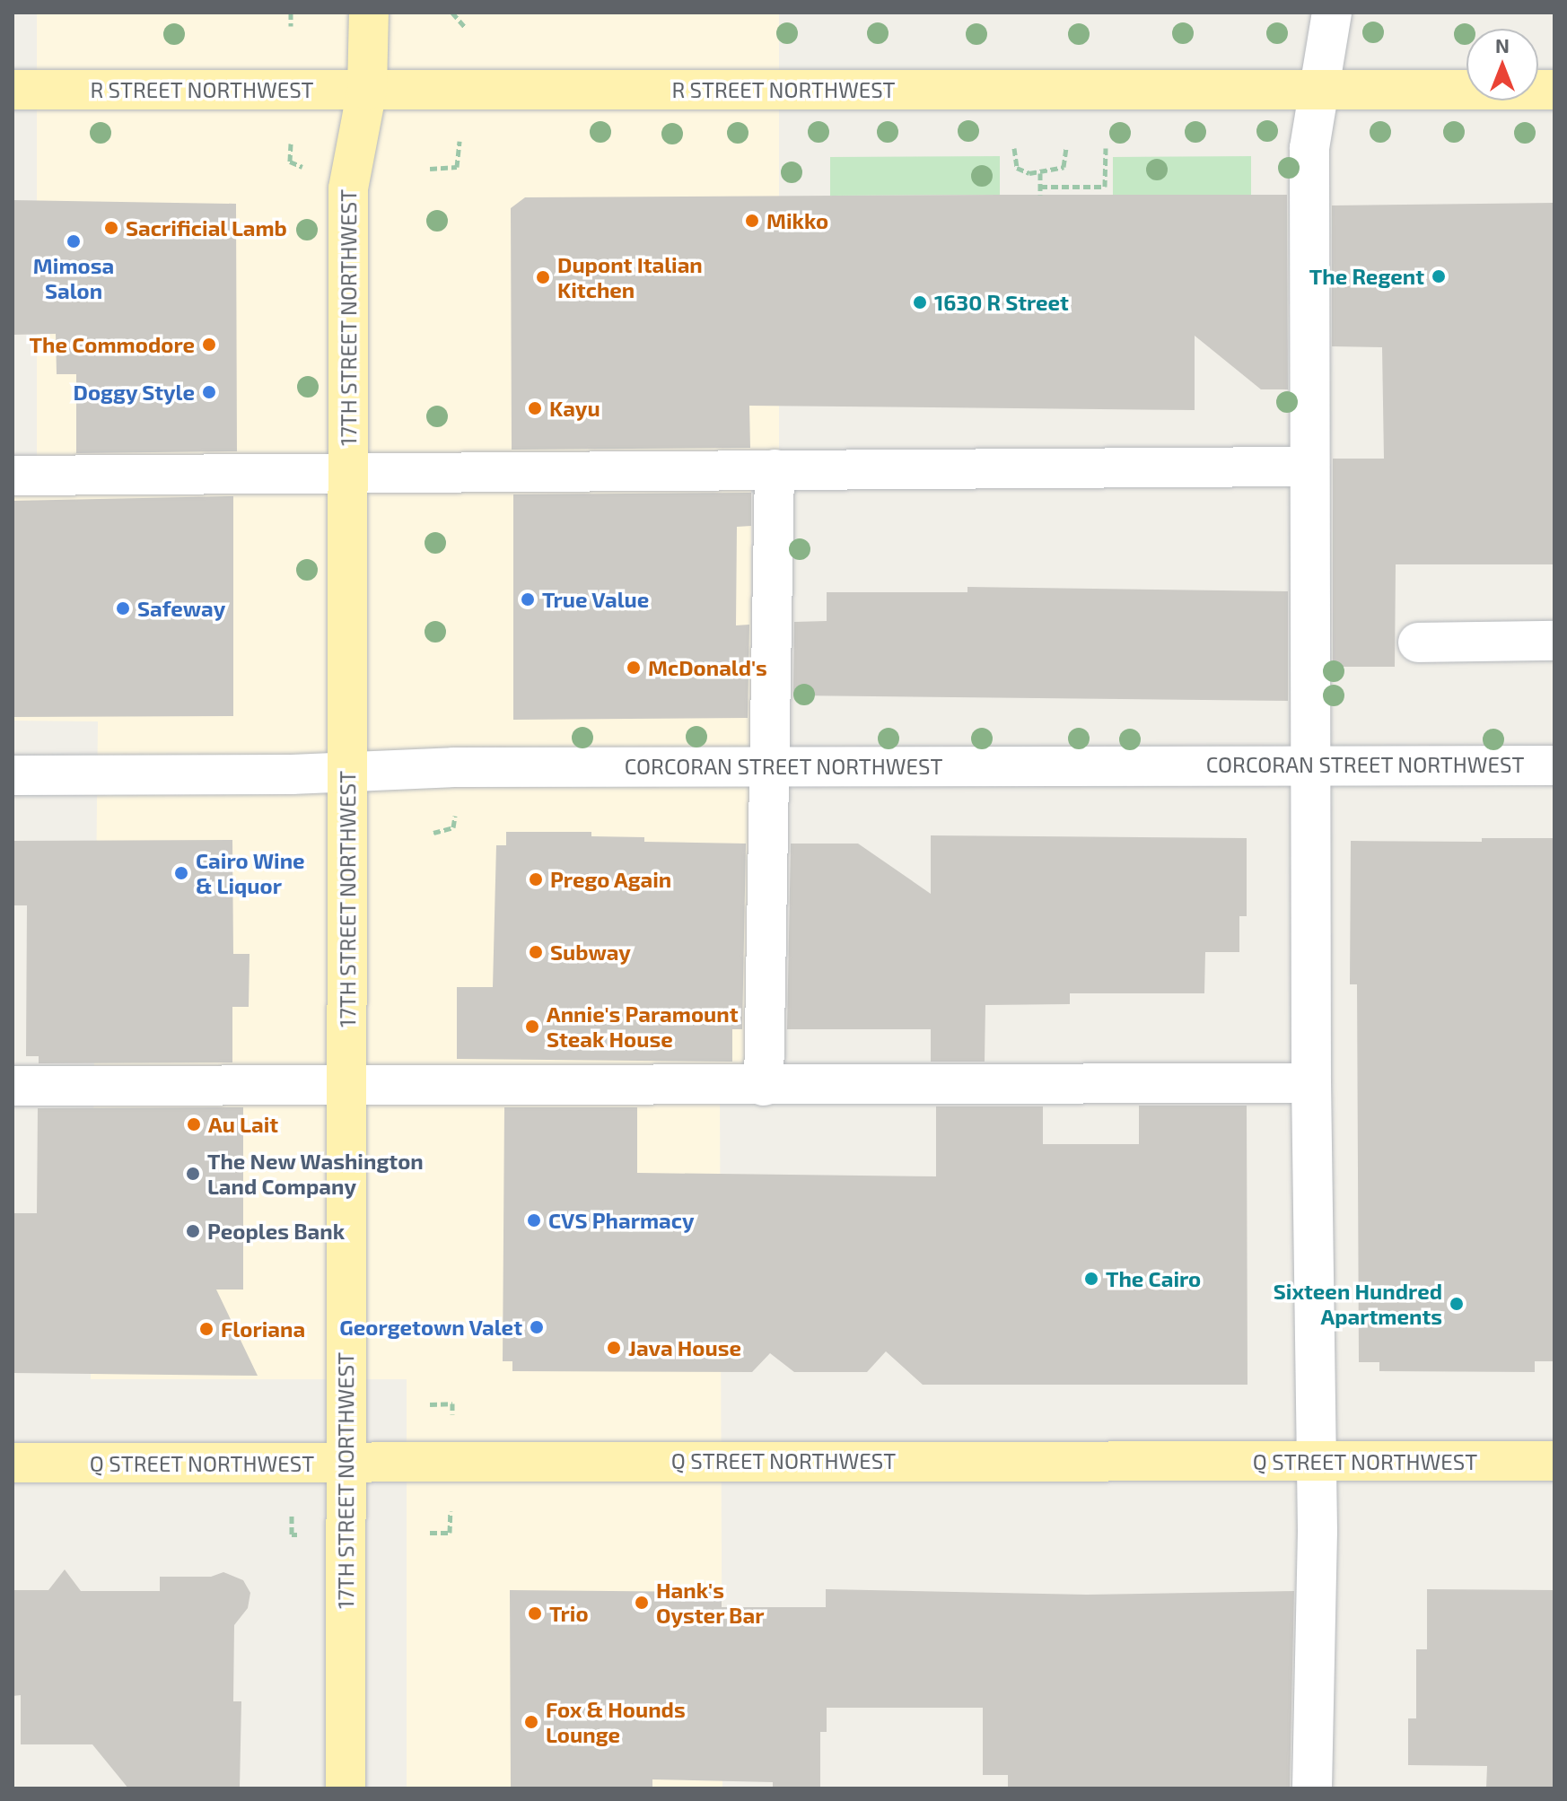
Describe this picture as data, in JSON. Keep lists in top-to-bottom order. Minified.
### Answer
{"streets":{"main road":["R STREET NORTHWEST","17TH STREET NORTHWEST","Q STREET NORTHWEST"],"street":["CORCORAN STREET NORTHWEST"]},"crossings":[["R STREET NORTHWEST","17TH STREET NORTHWEST"],["17TH STREET NORTHWEST","CORCORAN STREET NORTHWEST"],["17TH STREET NORTHWEST","Q STREET NORTHWEST"]],"places":["Mikko","Sacrificial Lamb","Mimosa Salon","The Regent","Dupont Italian Kitchen","1630 R Street","The Commodore","Doggy Style","Kayu","True Value","Safeway","McDonald's","Cairo Wine & Liquor","Prego Again","Subway","Annie's Paramount Steak House","Au Lait","The New Washington Land Company","CVS Pharmacy","Peoples Bank","The Cairo","Sixteen Hundred Apartments","Georgetown Valet","Floriana","Java House","Hank's Oyster Bar","Trio","Fox & Hounds Lounge"],"north":"top"}
